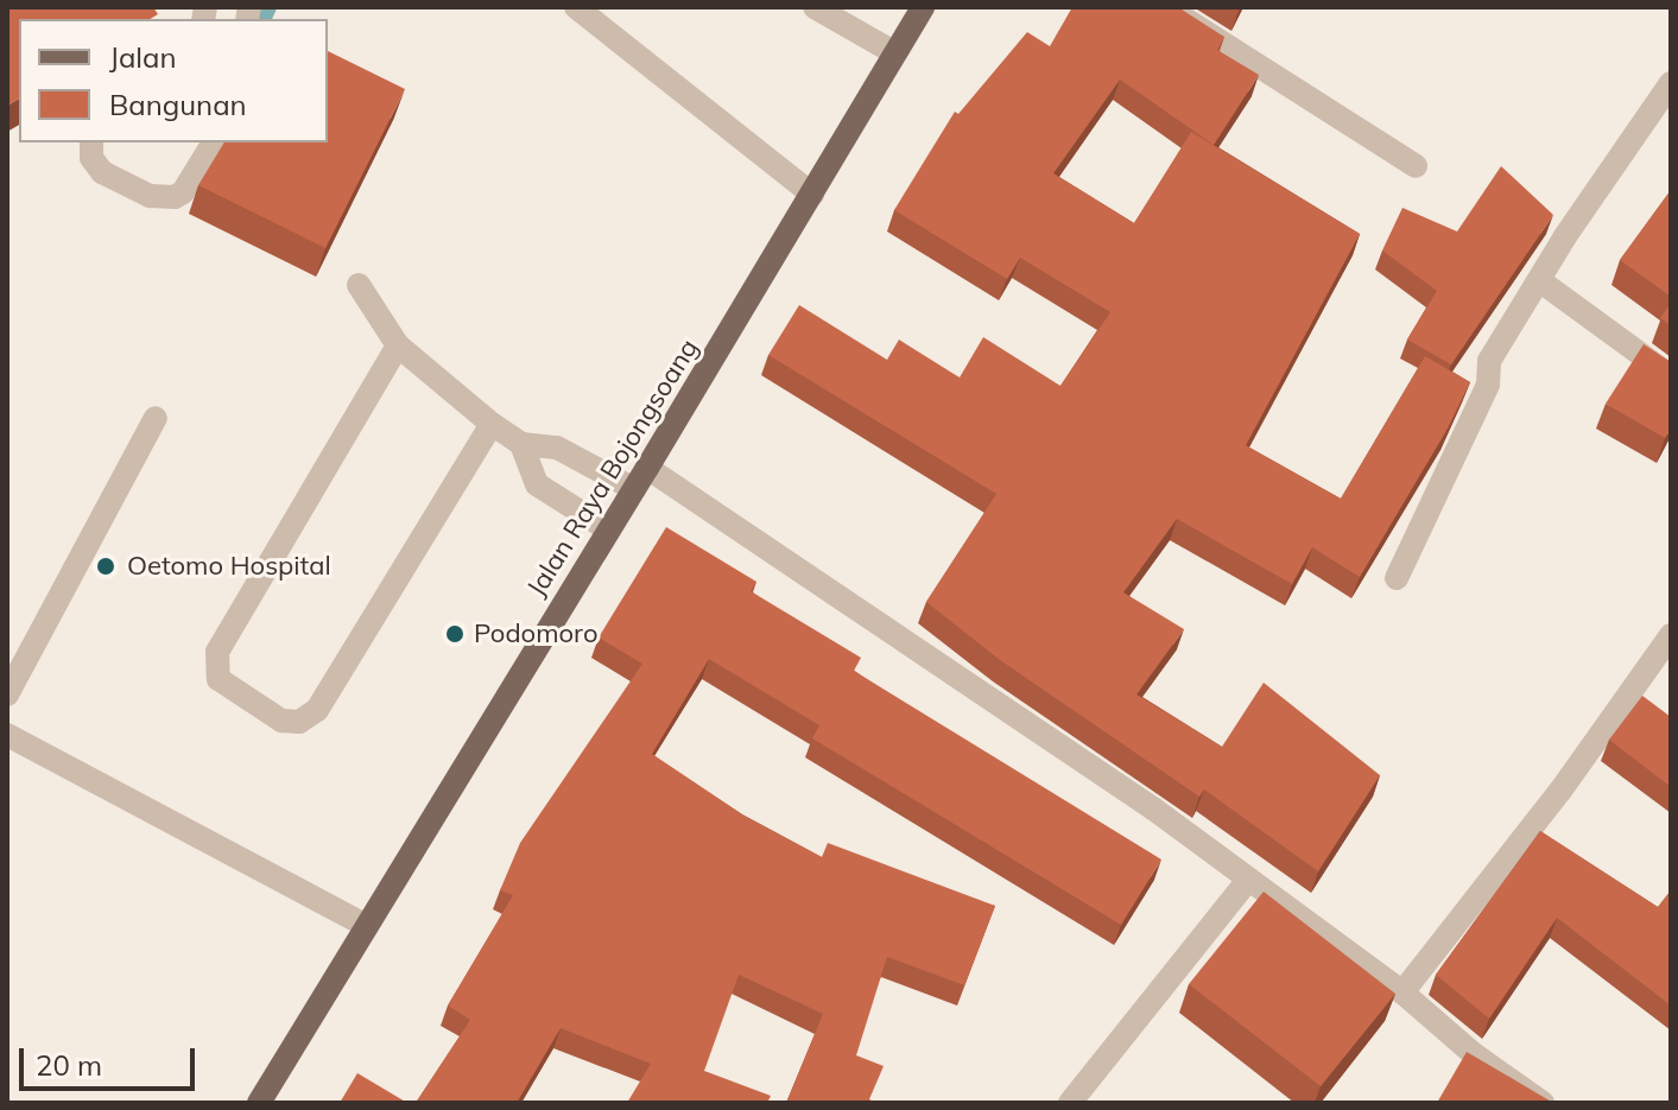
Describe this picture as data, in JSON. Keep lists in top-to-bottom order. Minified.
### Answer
{"streets":{"main road":["Jalan Raya Bojongsoang"]},"places":["Oetomo Hospital","Podomoro"],"legend":["Jalan","Bangunan"],"scale_bar":"20 m"}
